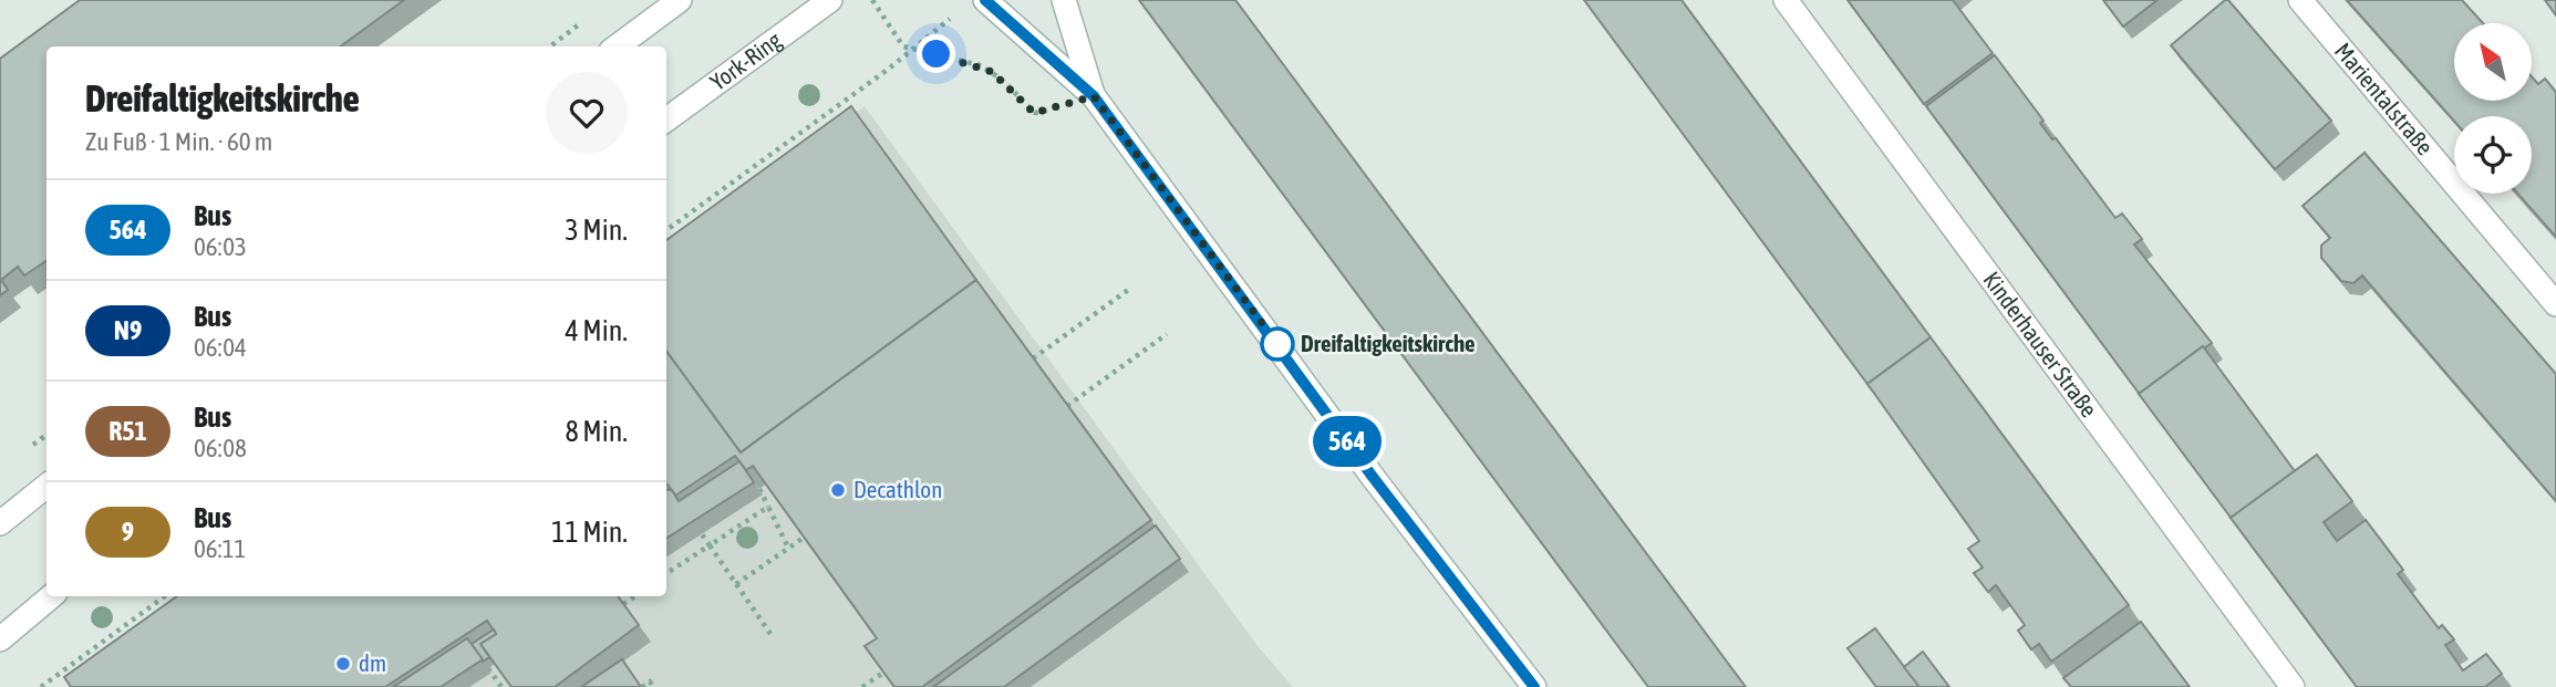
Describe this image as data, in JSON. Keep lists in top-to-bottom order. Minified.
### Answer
{"streets":{"main road":["York-Ring","Marientalstraße","Kinderhauser Straße"]},"places":["Dreifaltigkeitskirche","Decathlon","dm"],"lines":["bus line 564"],"north":"top left","page":{"on_map":"564","heading":["Dreifaltigkeitskirche","Zu Fuß · 1 Min. · 60 m"],"list":[{"mark":"564","name":"Bus","note":"06:03","value":"3 Min."},{"mark":"N9","name":"Bus","note":"06:04","value":"4 Min."},{"mark":"R51","name":"Bus","note":"06:08","value":"8 Min."},{"mark":"9","name":"Bus","note":"06:11","value":"11 Min."}]}}
